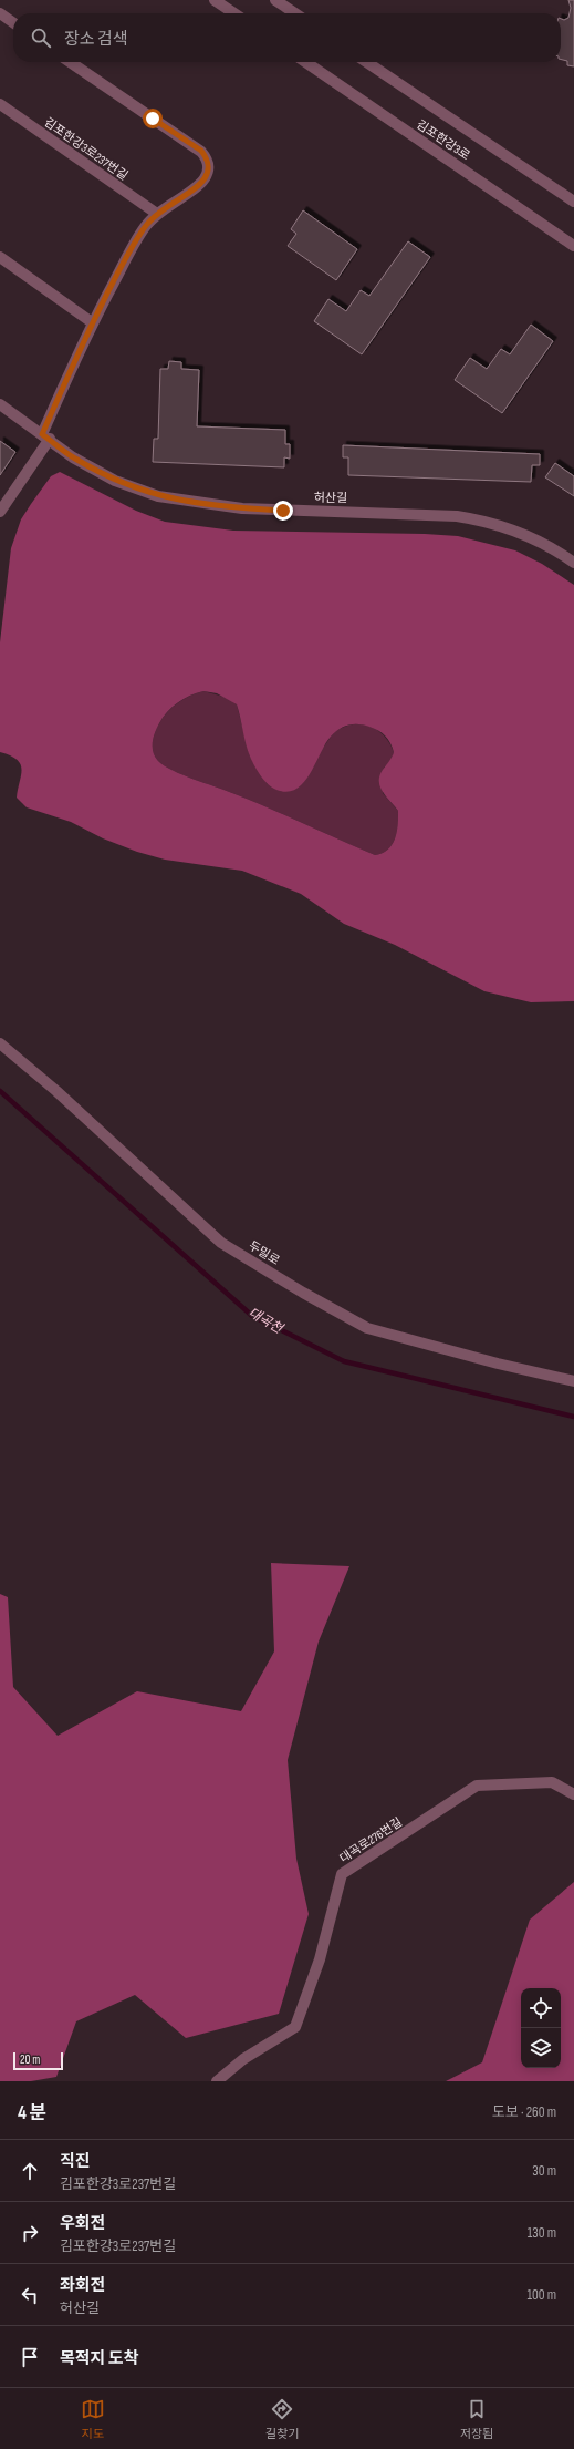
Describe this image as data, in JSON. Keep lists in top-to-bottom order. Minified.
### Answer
{"streets":{"street":["김포한강3로","김포한강3로237번길","허산길","두밀로","대곡로276번길"]},"water":["대곡천"],"scale_bar":"20 m","page":{"search":"장소 검색","scale":"20 m","heading":["4 분","도보 · 260 m"],"list":[["직진","김포한강3로237번길","30 m"],["우회전","김포한강3로237번길","130 m"],["좌회전","허산길","100 m"],"목적지 도착"],"nav":["지도","길찾기","저장됨"]}}
